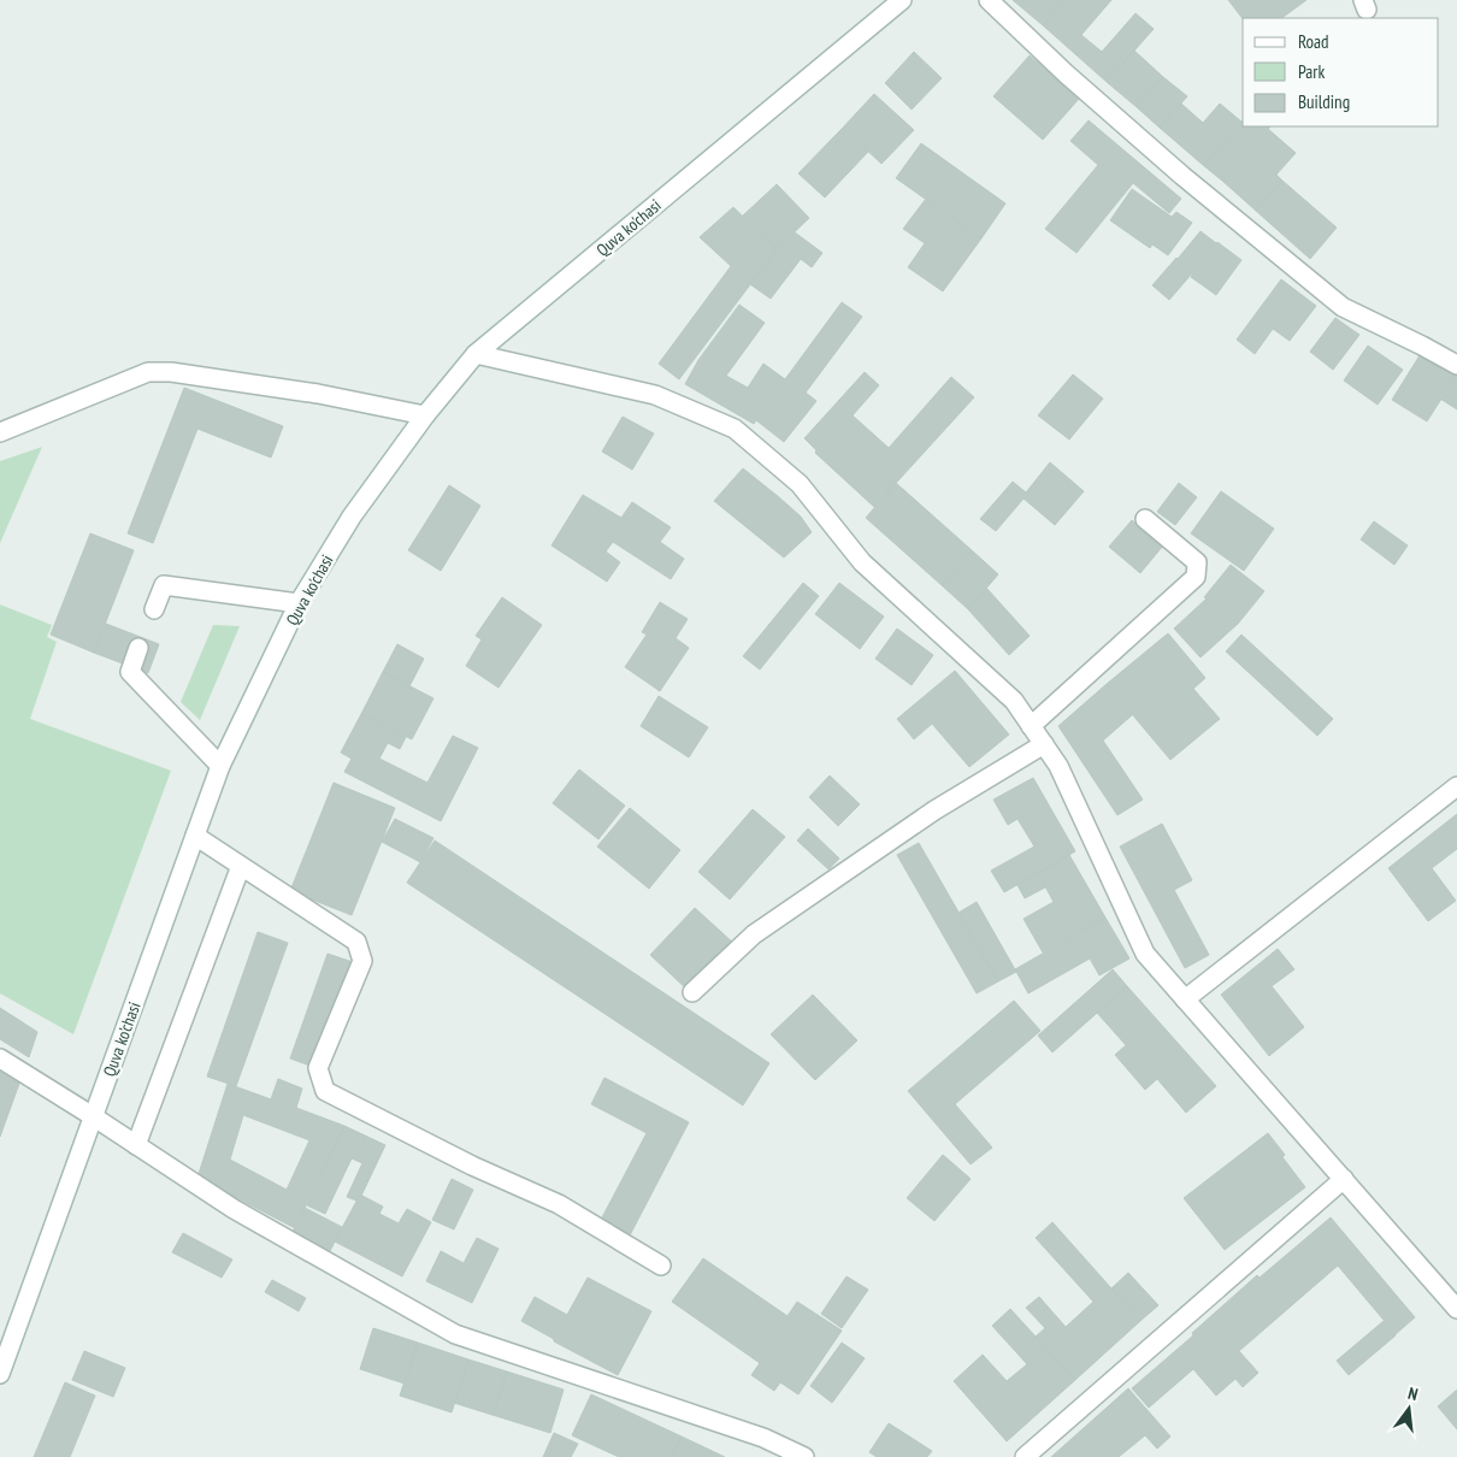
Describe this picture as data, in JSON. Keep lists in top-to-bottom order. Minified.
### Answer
{"streets":{"street":["Quva ko'chasi"]},"legend":["Road","Park","Building"],"north":"top"}
